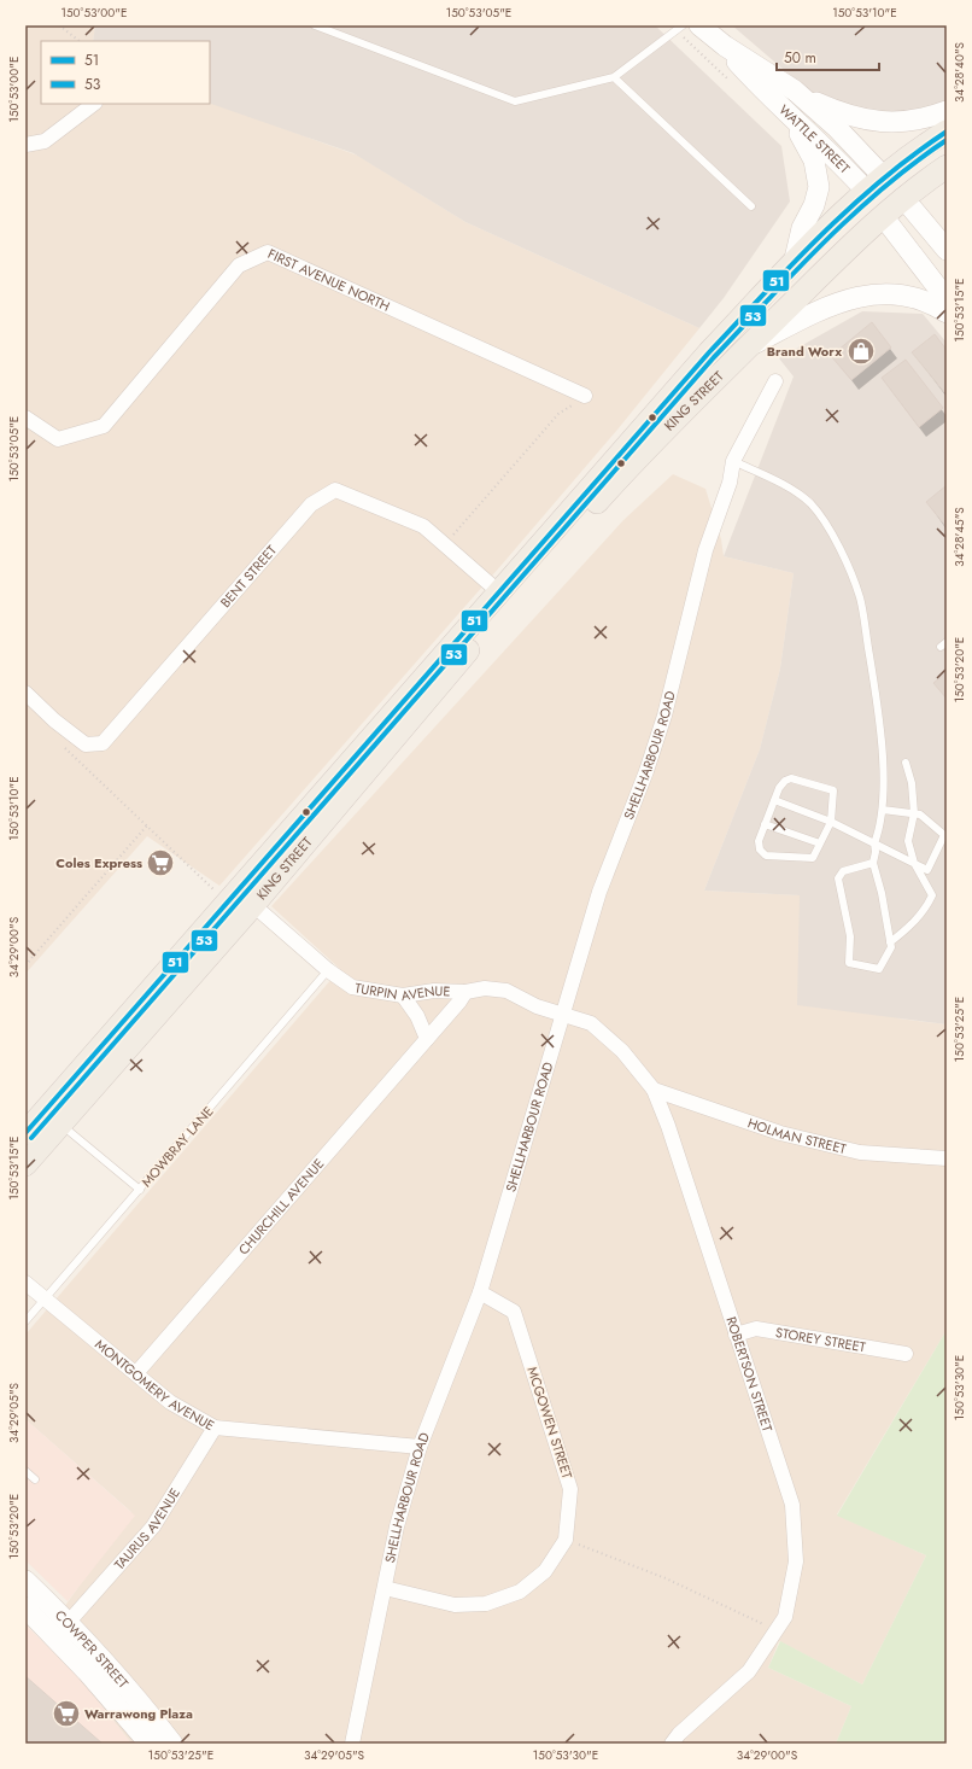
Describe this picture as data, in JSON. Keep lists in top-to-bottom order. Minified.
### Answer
{"streets":{"main road":["WATTLE STREET","KING STREET","COWPER STREET"],"street":["FIRST AVENUE NORTH","BENT STREET","SHELLHARBOUR ROAD","TURPIN AVENUE","HOLMAN STREET","CHURCHILL AVENUE","STOREY STREET","ROBERTSON STREET","MONTGOMERY AVENUE","MCGOWEN STREET","TAURUS AVENUE"],"lane":["MOWBRAY LANE"]},"crossings":[["WATTLE STREET","KING STREET"],["KING STREET","BENT STREET"],["KING STREET","TURPIN AVENUE"],["SHELLHARBOUR ROAD","TURPIN AVENUE"],["SHELLHARBOUR ROAD","ROBERTSON STREET"],["SHELLHARBOUR ROAD","MONTGOMERY AVENUE"],["SHELLHARBOUR ROAD","MCGOWEN STREET"],["TURPIN AVENUE","MOWBRAY LANE"],["TURPIN AVENUE","CHURCHILL AVENUE"],["TURPIN AVENUE","ROBERTSON STREET"],["HOLMAN STREET","ROBERTSON STREET"],["MOWBRAY LANE","MONTGOMERY AVENUE"],["CHURCHILL AVENUE","MONTGOMERY AVENUE"],["STOREY STREET","ROBERTSON STREET"],["MONTGOMERY AVENUE","TAURUS AVENUE"],["TAURUS AVENUE","COWPER STREET"]],"places":{"shop":["Brand Worx"],"supermarket":["Coles Express","Warrawong Plaza"]},"lines":["transit line 51","transit line 53"],"legend":["51","53"],"scale_bar":"50 m","coordinates":["150°53'00\"E","150°53'05\"E","150°53'10\"E","34°28'40\"S","150°53'15\"E","34°28'45\"S","150°53'20\"E","34°29'00\"S","150°53'25\"E","150°53'30\"E","34°29'05\"S"]}
